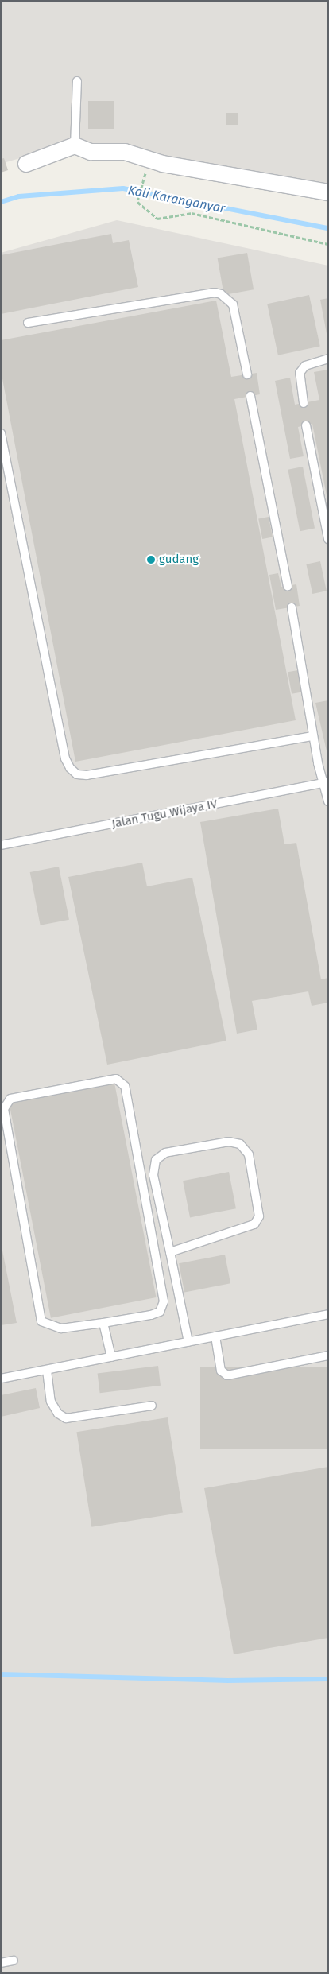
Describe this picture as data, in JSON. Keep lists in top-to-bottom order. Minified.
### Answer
{"streets":{"lane":["Jalan Tugu Wijaya IV"]},"water":["Kali Karanganyar"],"places":["gudang"]}
